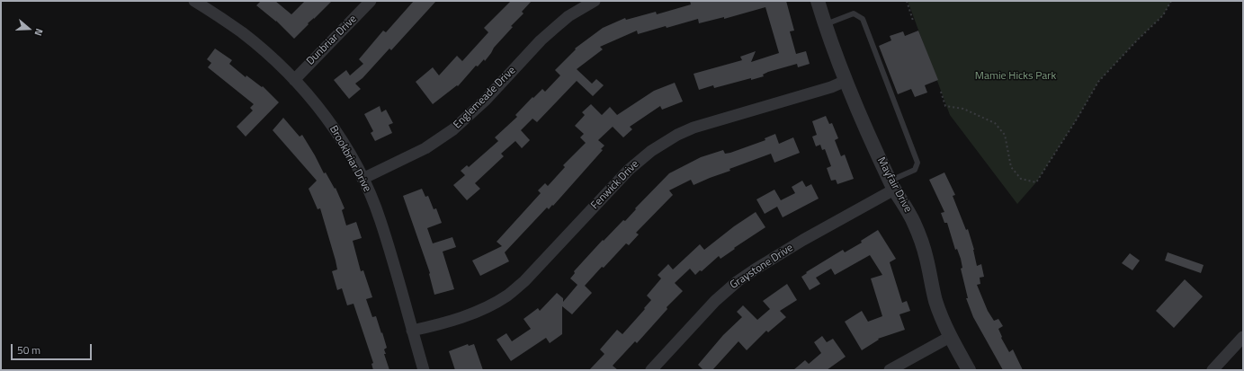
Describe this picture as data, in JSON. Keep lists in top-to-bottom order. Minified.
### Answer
{"streets":{"street":["Dunbriar Drive","Englemeade Drive","Brookbriar Drive","Fenwick Drive","Mayfair Drive","Graystone Drive"]},"crossings":[["Dunbriar Drive","Brookbriar Drive"],["Englemeade Drive","Brookbriar Drive"],["Brookbriar Drive","Fenwick Drive"],["Fenwick Drive","Mayfair Drive"],["Mayfair Drive","Graystone Drive"]],"parks":["Mamie Hicks Park"],"scale_bar":"50 m","north":"right"}
